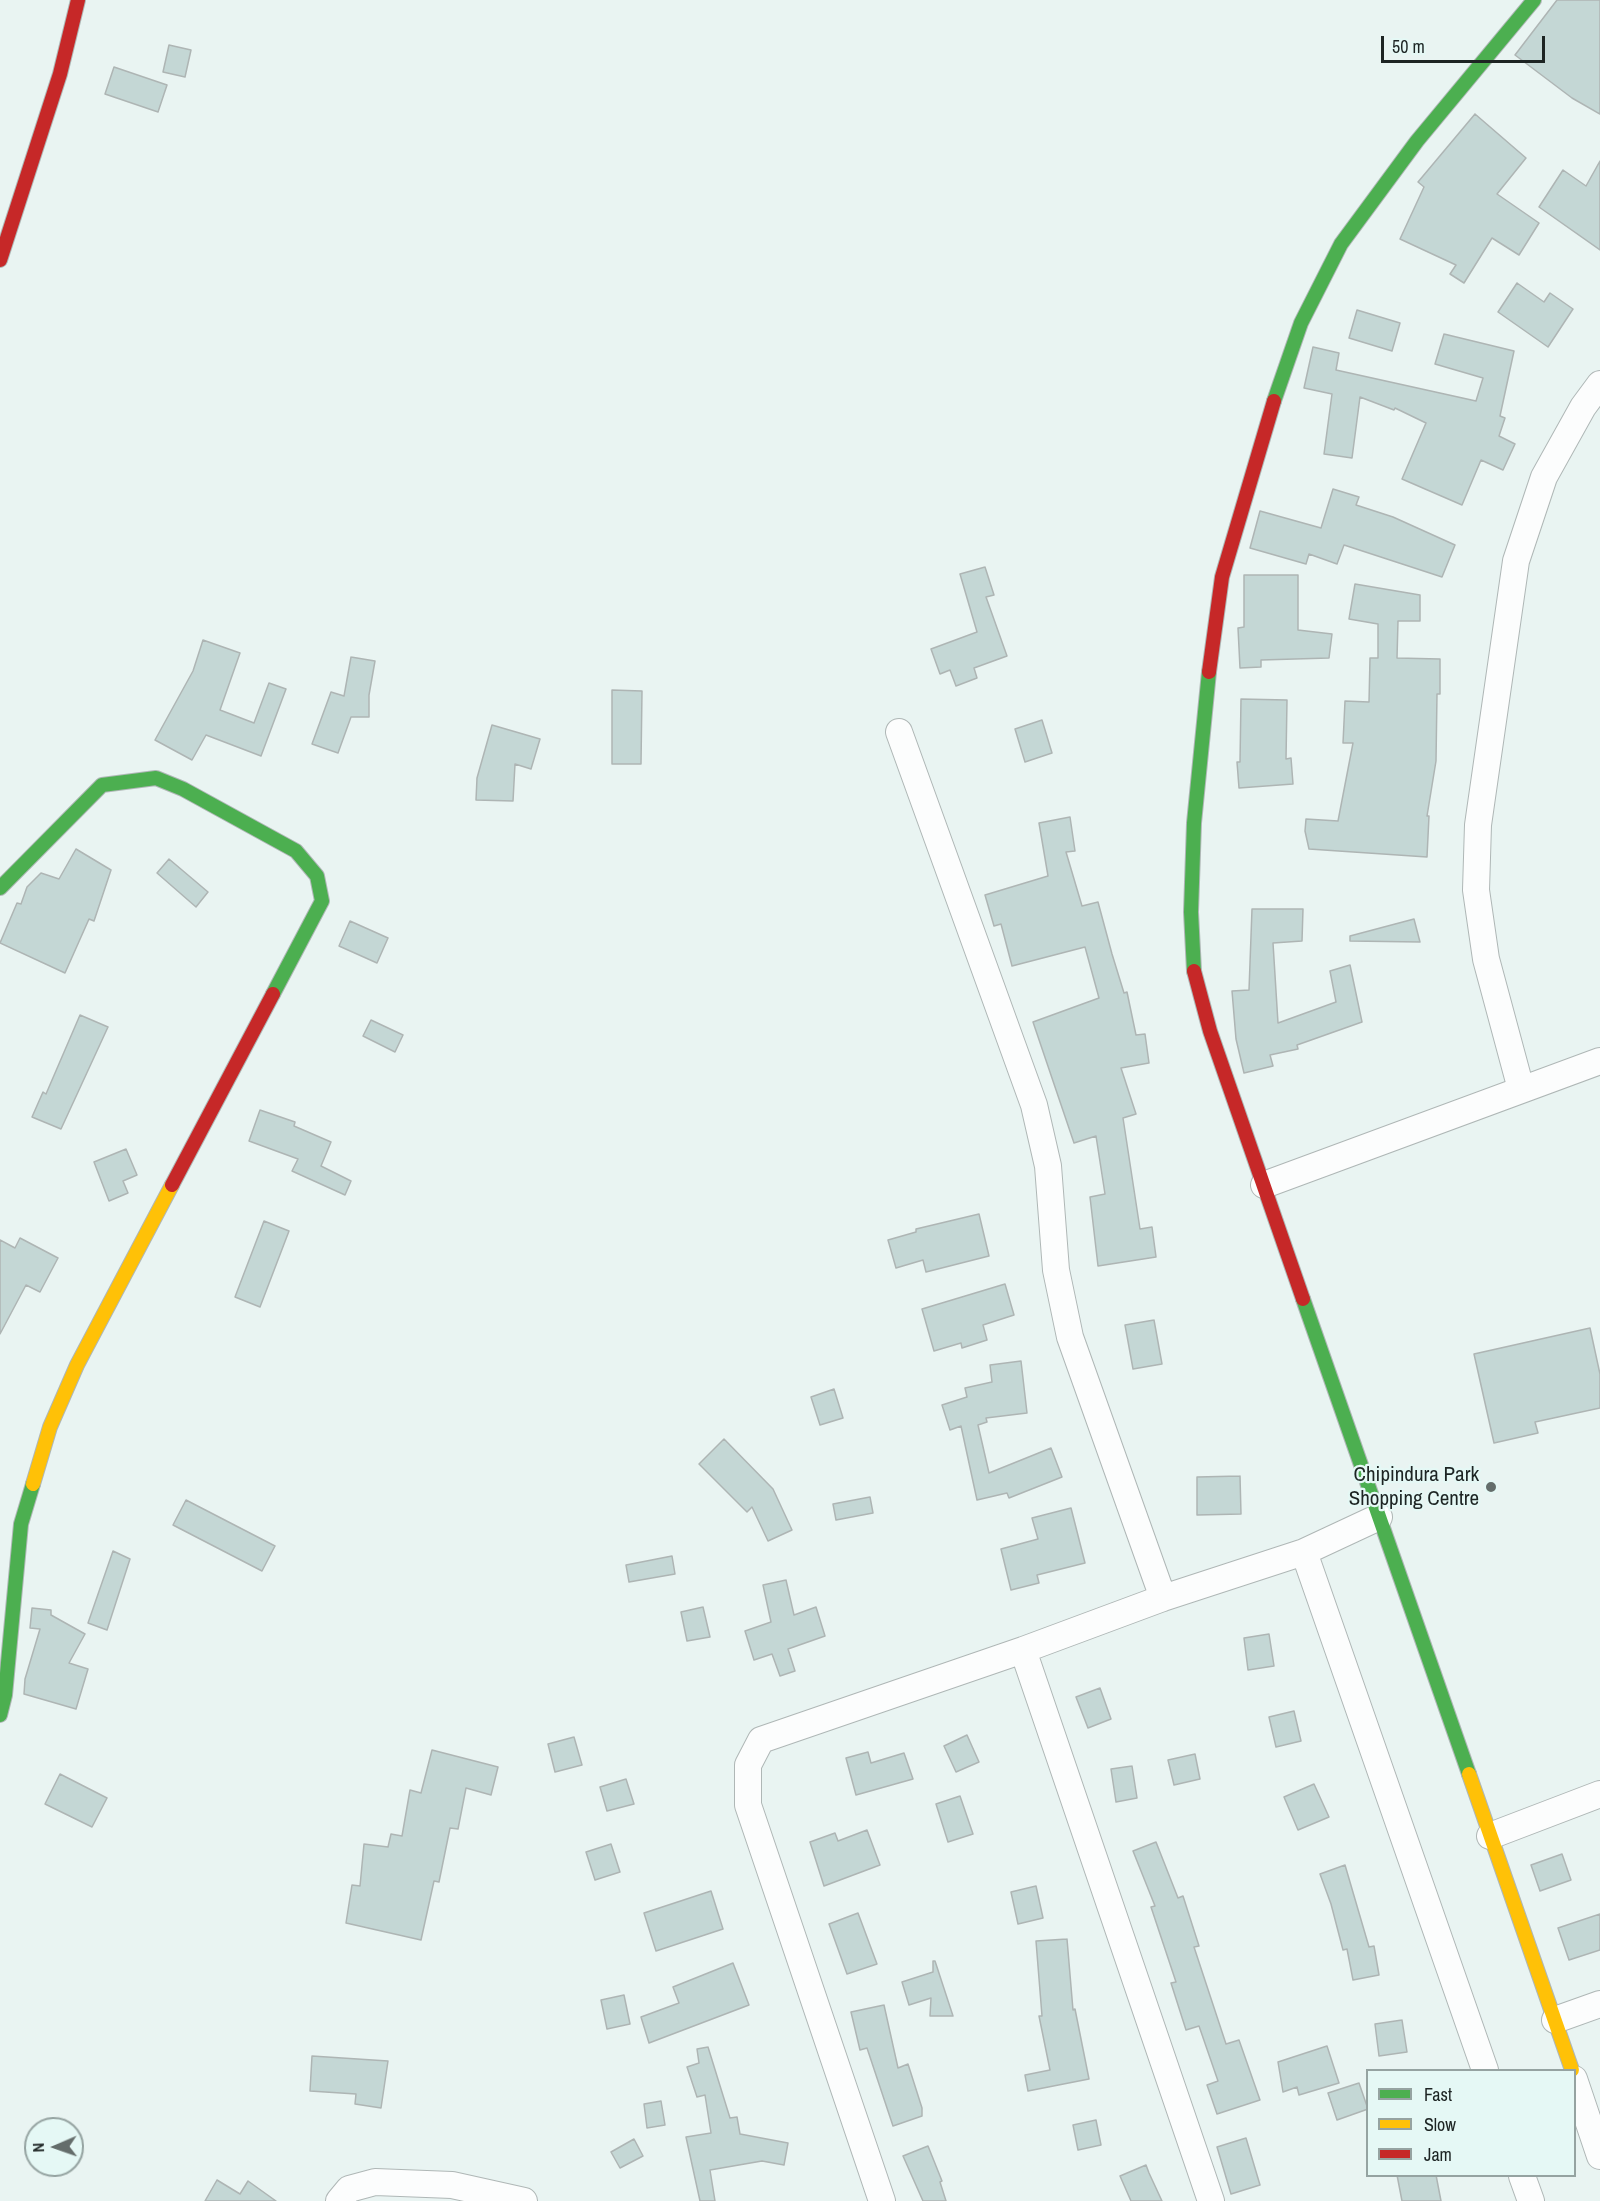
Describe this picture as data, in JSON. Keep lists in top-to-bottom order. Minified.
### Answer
{"places":["Chipindura Park Shopping Centre"],"legend":["Fast","Slow","Jam"],"scale_bar":"50 m","north":"left"}
